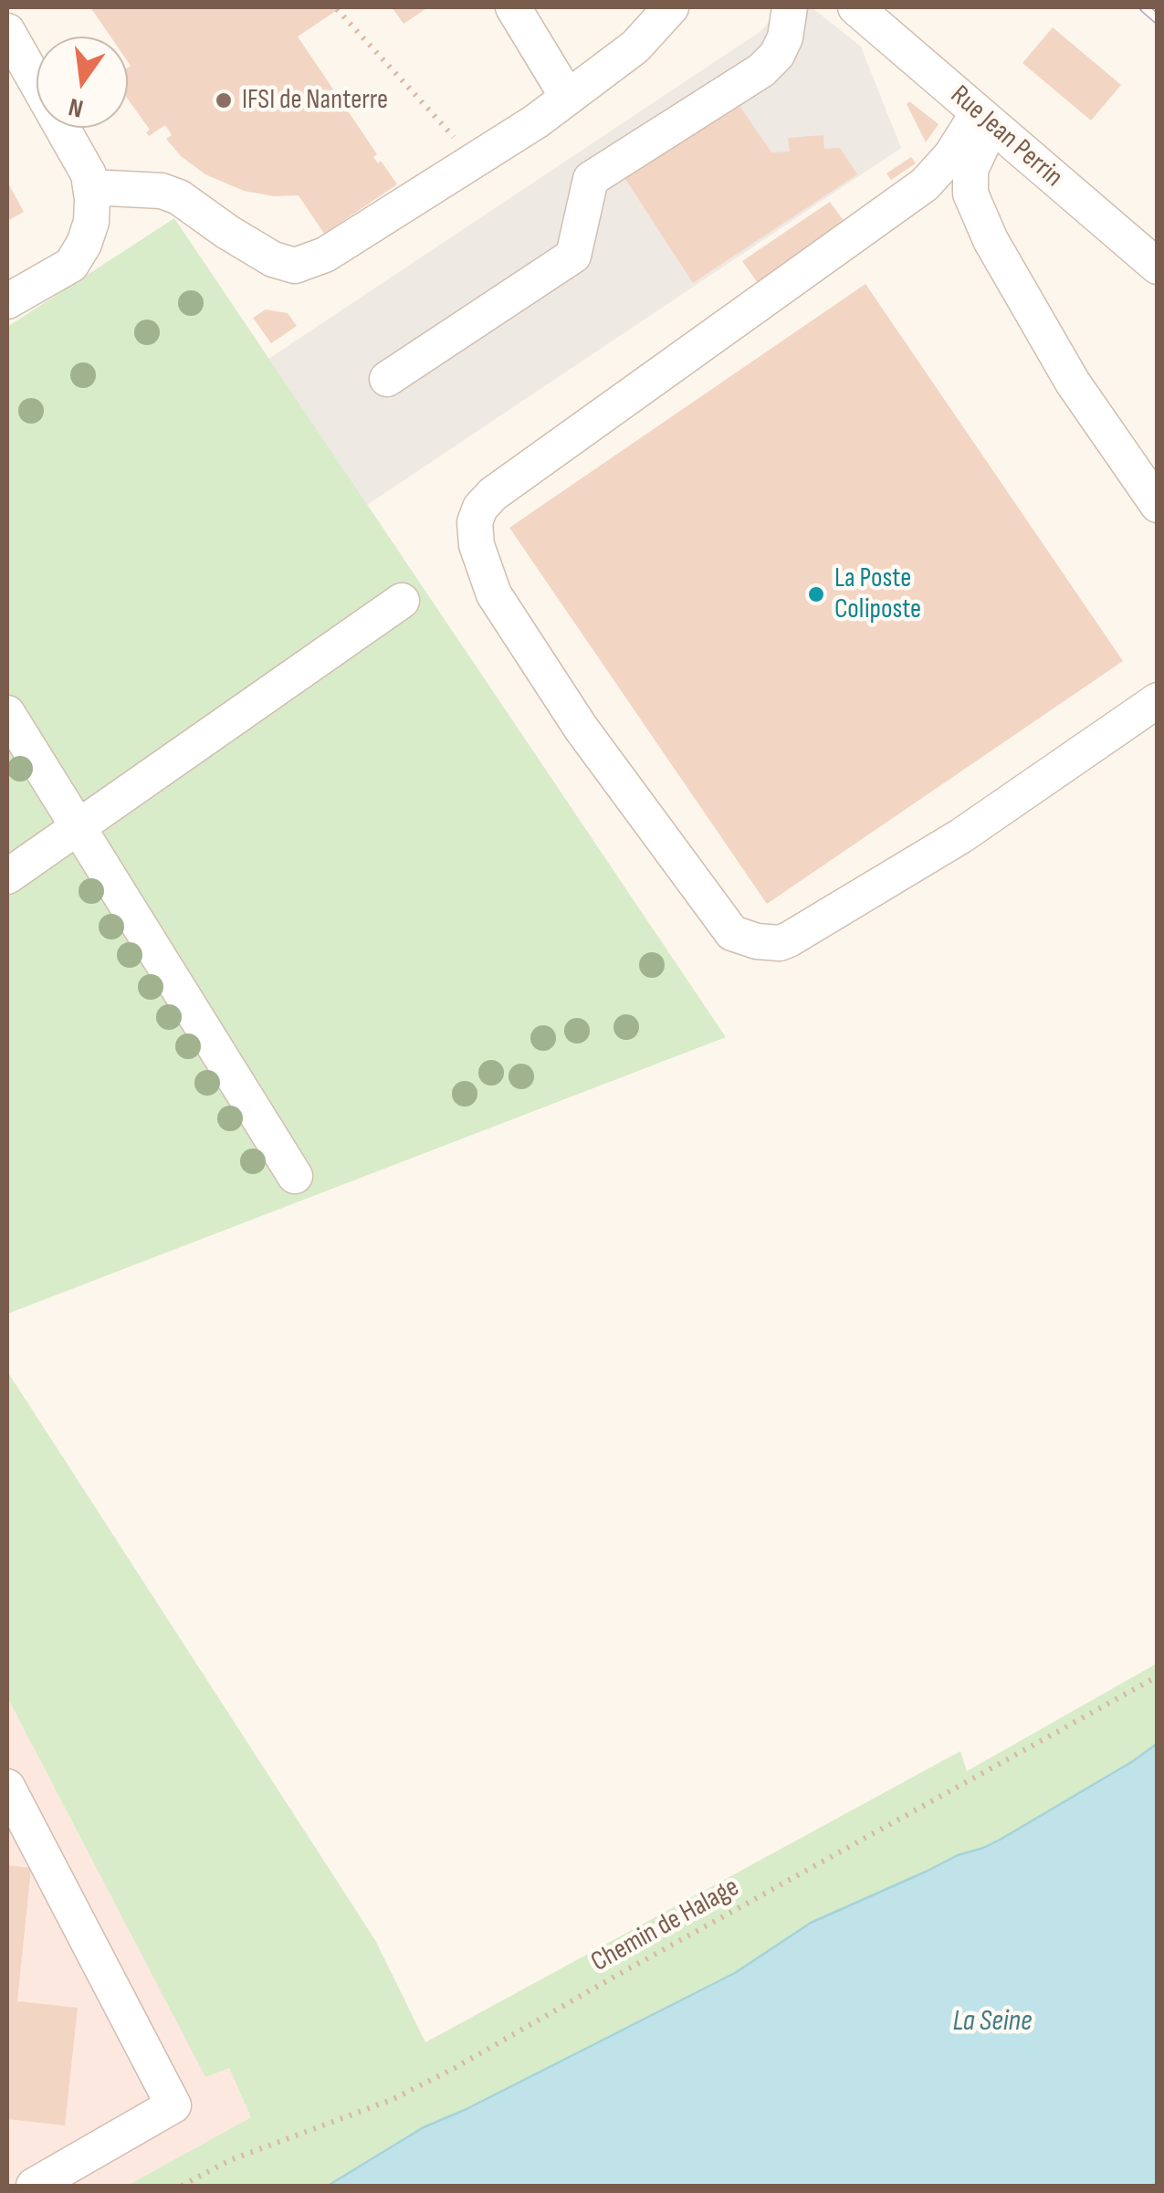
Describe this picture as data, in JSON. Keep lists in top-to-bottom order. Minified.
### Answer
{"streets":{"street":["Rue Jean Perrin"],"path":["Chemin de Halage"]},"water":["La Seine"],"places":["IFSI de Nanterre","La Poste Coliposte"],"north":"bottom"}
